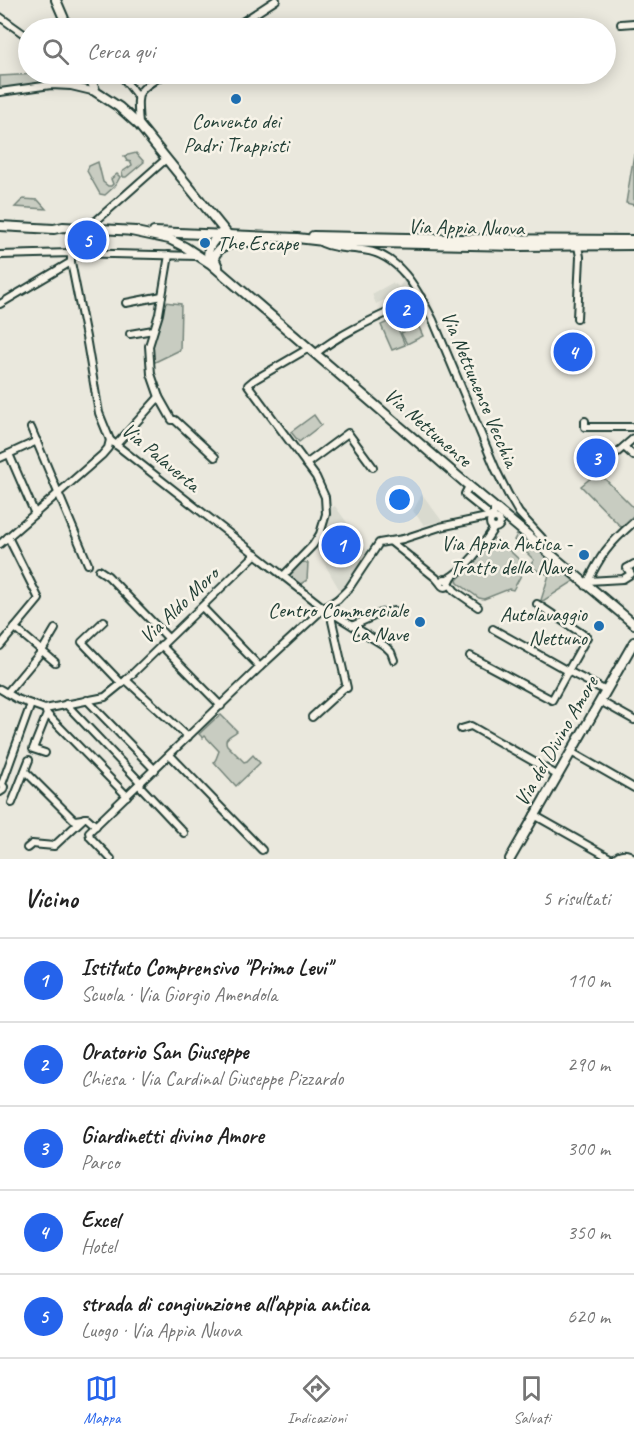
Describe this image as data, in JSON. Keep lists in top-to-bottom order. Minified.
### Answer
{"streets":{"main road":["Via Appia Nuova","Via Nettunense","Via del Divino Amore"],"street":["Via Nettunense Vecchia","Via Palaverta","Via Aldo Moro"]},"crossings":[["Via Appia Nuova","Via Nettunense Vecchia"],["Via Appia Nuova","Via Palaverta"],["Via Nettunense Vecchia","Via Nettunense"],["Via Palaverta","Via Aldo Moro"]],"places":["Convento dei Padri Trappisti","The Escape","Via Appia Antica - Tratto della Nave","Centro Commerciale La Nave","Autolavaggio Nettuno"],"page":{"search":"Cerca qui","pins":["5","2","4","3","1"],"heading":["Vicino","5 risultati"],"list":[{"mark":"1","name":"Istituto Comprensivo \"Primo Levi\"","note":"Scuola · Via Giorgio Amendola","value":"110 m"},{"mark":"2","name":"Oratorio San Giuseppe","note":"Chiesa · Via Cardinal Giuseppe Pizzardo","value":"290 m"},{"mark":"3","name":"Giardinetti divino Amore","note":"Parco","value":"300 m"},{"mark":"4","name":"Excel","note":"Hotel","value":"350 m"},{"mark":"5","name":"strada di congiunzione all'appia antica","note":"Luogo · Via Appia Nuova","value":"620 m"}],"nav":["Mappa","Indicazioni","Salvati"]}}
